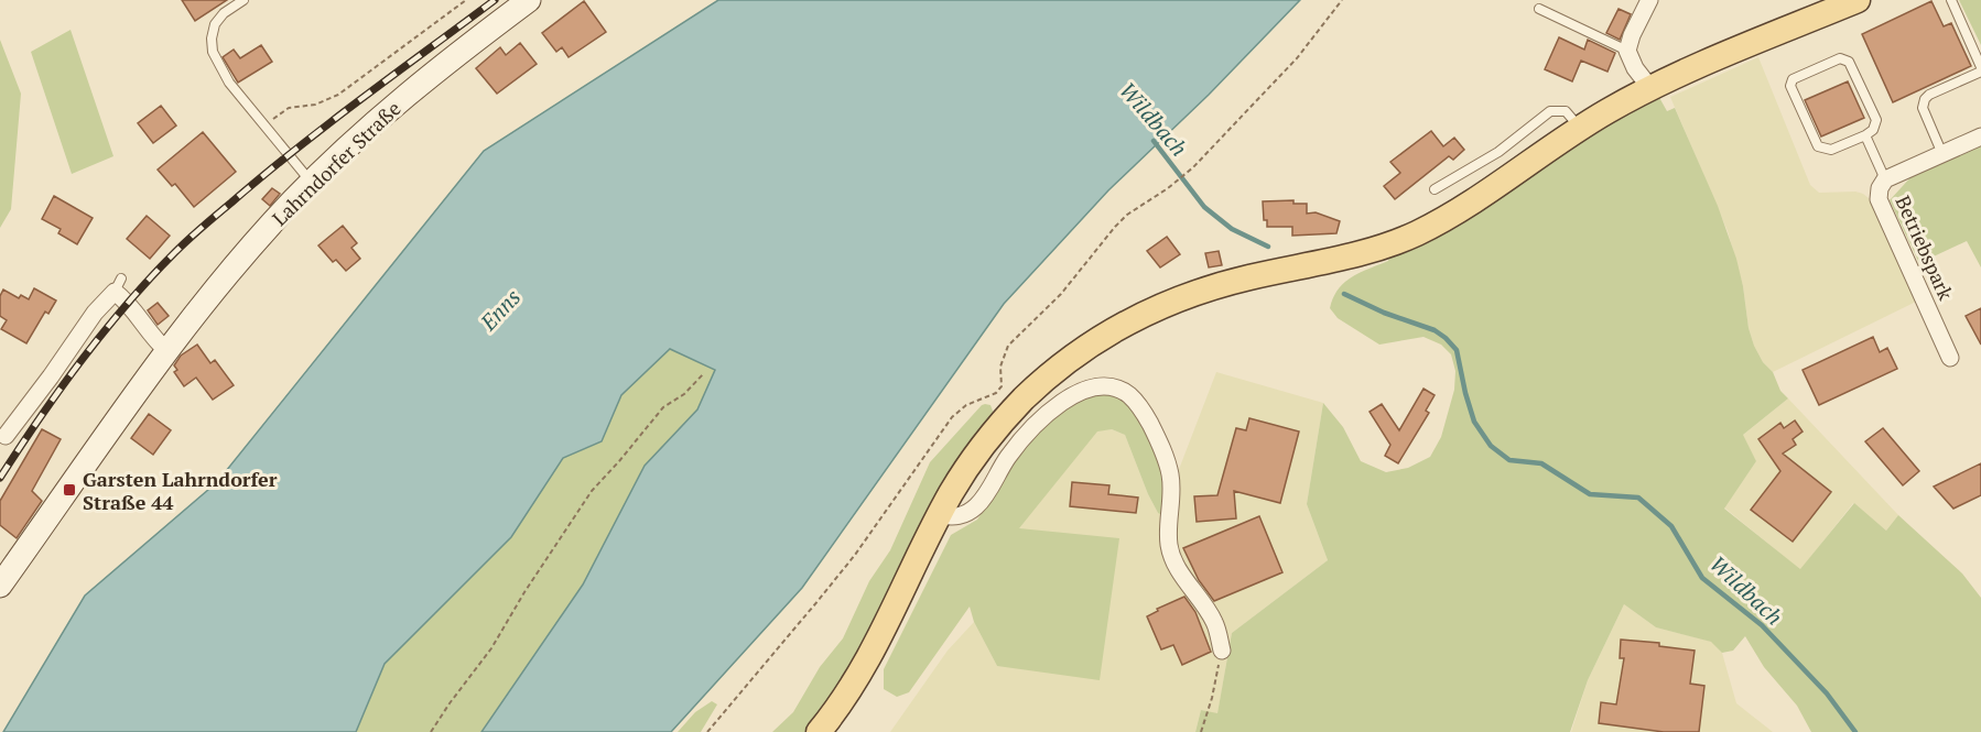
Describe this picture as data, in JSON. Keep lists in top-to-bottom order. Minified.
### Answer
{"streets":{"street":["Lahrndorfer Straße","Betriebspark"]},"water":["Wildbach","Enns"],"places":{"transit":["Garsten Lahrndorfer Straße 44"]}}
